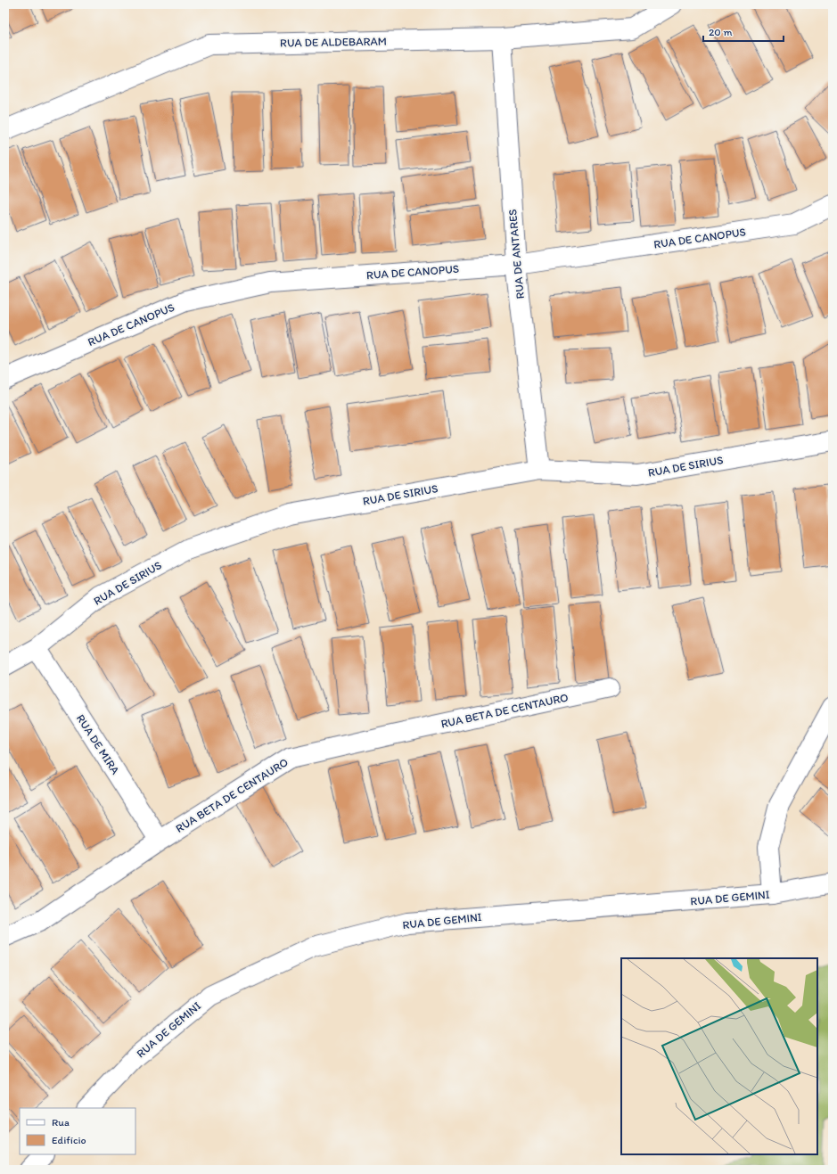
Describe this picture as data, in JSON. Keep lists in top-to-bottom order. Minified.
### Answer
{"streets":{"street":["RUA DE ALDEBARAM","RUA DE CANOPUS","RUA DE ANTARES","RUA DE SIRIUS","RUA BETA DE CENTAURO","RUA DE MIRA","RUA DE GEMINI"]},"crossings":[["RUA DE ALDEBARAM","RUA DE ANTARES"],["RUA DE CANOPUS","RUA DE ANTARES"],["RUA DE ANTARES","RUA DE SIRIUS"],["RUA DE SIRIUS","RUA DE MIRA"],["RUA BETA DE CENTAURO","RUA DE MIRA"]],"legend":["Rua","Edifício"],"scale_bar":"20 m"}
